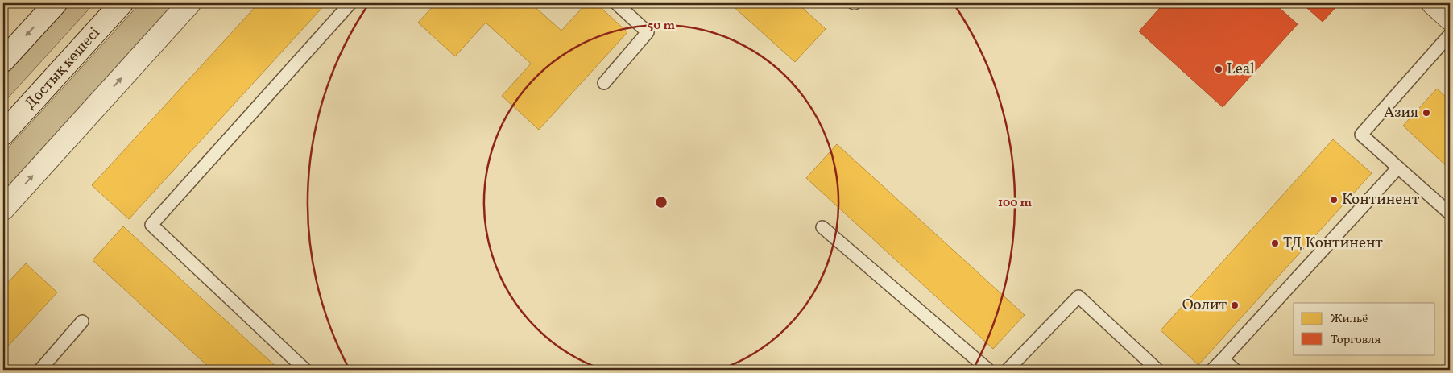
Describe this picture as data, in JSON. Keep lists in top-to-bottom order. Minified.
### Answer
{"streets":{"street":["Достық көшесі"]},"places":["Leal","Азия","Континент","ТД Континент","Оолит"],"legend":["Жильё","Торговля"],"rings":["50 m","100 m"]}
